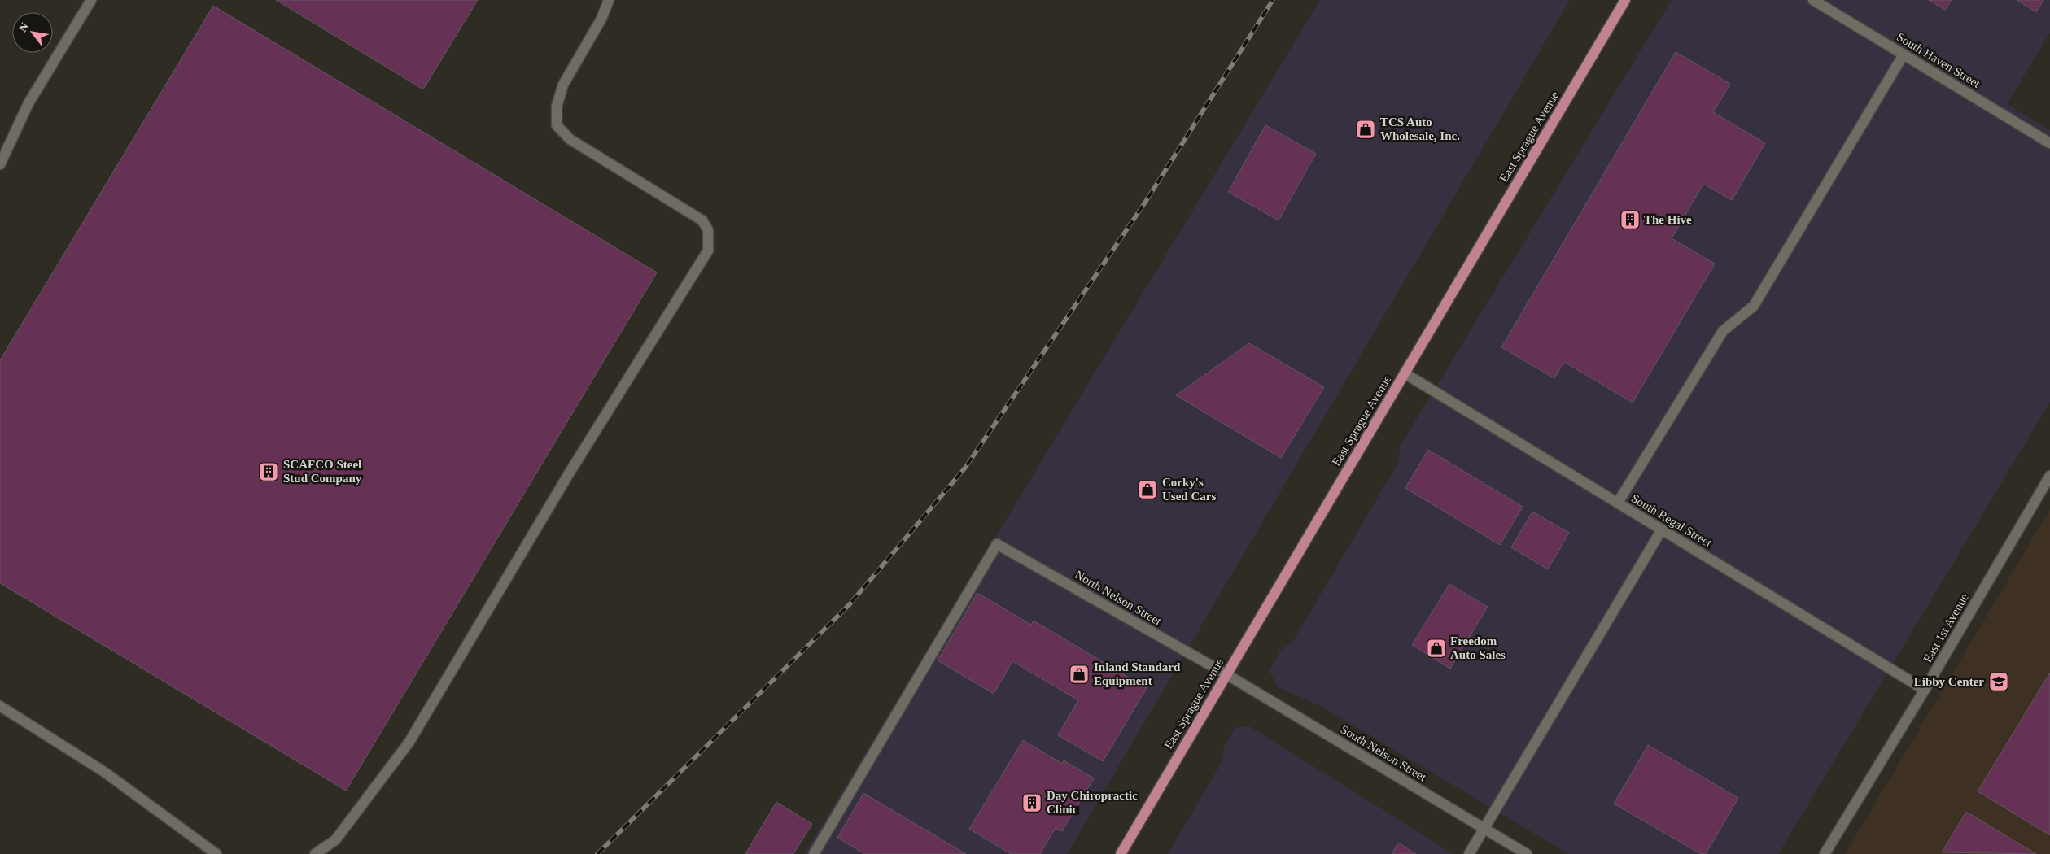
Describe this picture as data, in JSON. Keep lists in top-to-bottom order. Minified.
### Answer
{"streets":{"main road":["East Sprague Avenue"],"street":["South Haven Street","South Regal Street","North Nelson Street","East 1st Avenue","South Nelson Street"]},"crossings":[["East Sprague Avenue","South Regal Street"],["East Sprague Avenue","North Nelson Street"],["East Sprague Avenue","South Nelson Street"],["South Regal Street","East 1st Avenue"],["North Nelson Street","South Nelson Street"]],"places":{"shop":["TCS Auto Wholesale, Inc.","Corky's Used Cars","Freedom Auto Sales","Inland Standard Equipment"],"building":["The Hive","SCAFCO Steel Stud Company","Day Chiropractic Clinic"],"school or university":["Libby Center"]},"north":"top left"}
